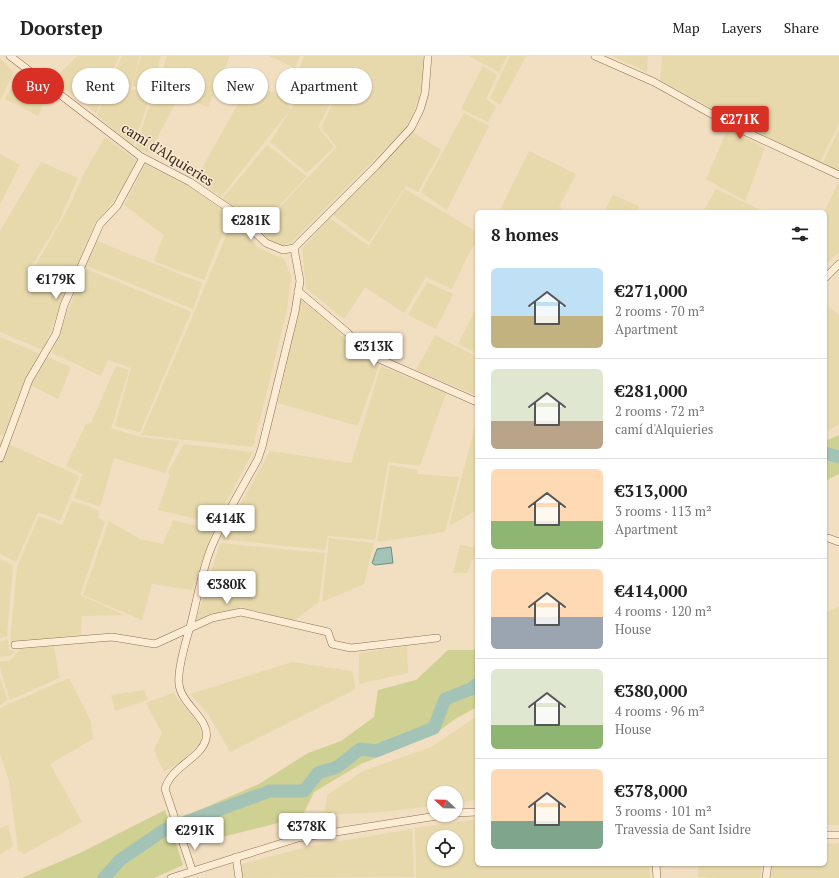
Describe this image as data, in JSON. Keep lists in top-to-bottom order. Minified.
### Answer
{"streets":{"street":["camí d'Alquieries"]},"north":"left","page":{"header":"Doorstep","nav":["Map","Layers","Share"],"chip":["Buy","Rent","Filters","New","Apartment"],"price":["€271K","€281K","€179K","€313K","€414K","€380K","€378K","€291K"],"heading":"8 homes","list":[{"name":"€271,000","note":"2 rooms · 70 m² · Apartment"},{"name":"€281,000","note":"2 rooms · 72 m² · camí d'Alquieries"},{"name":"€313,000","note":"3 rooms · 113 m² · Apartment"},{"name":"€414,000","note":"4 rooms · 120 m² · House"},{"name":"€380,000","note":"4 rooms · 96 m² · House"},{"name":"€378,000","note":"3 rooms · 101 m² · Travessia de Sant Isidre"}]}}
